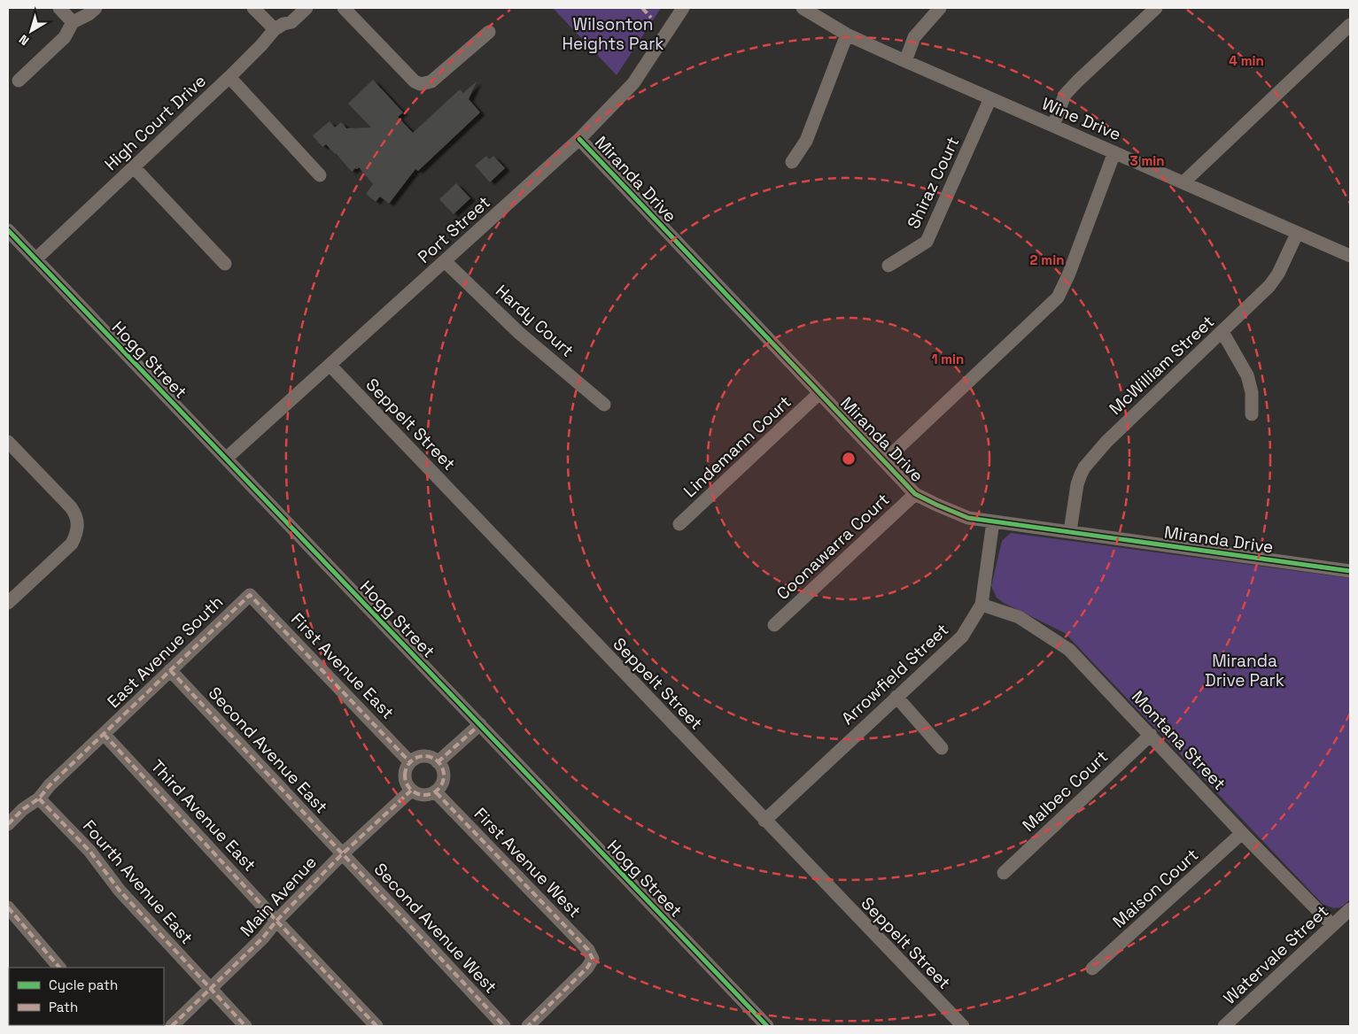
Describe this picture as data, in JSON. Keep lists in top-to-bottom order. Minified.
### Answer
{"streets":{"street":["Wine Drive","High Court Drive","Miranda Drive","Shiraz Court","Port Street","Hardy Court","Hogg Street","McWilliam Street","Seppelt Street","Lindemann Court","Coonawarra Court","East Avenue South","First Avenue East","Arrowfield Street","Montana Street","Second Avenue East","Malbec Court","Third Avenue East","First Avenue West","Fourth Avenue East","Maison Court","Main Avenue","Second Avenue West","Watervale Street"]},"crossings":[["Wine Drive","Shiraz Court"],["Wine Drive","McWilliam Street"],["High Court Drive","Hogg Street"],["Miranda Drive","Port Street"],["Miranda Drive","McWilliam Street"],["Miranda Drive","Lindemann Court"],["Miranda Drive","Coonawarra Court"],["Miranda Drive","Arrowfield Street"],["Port Street","Hardy Court"],["Port Street","Hogg Street"],["Port Street","Seppelt Street"],["Seppelt Street","Arrowfield Street"],["East Avenue South","First Avenue East"],["East Avenue South","Second Avenue East"],["East Avenue South","Third Avenue East"],["East Avenue South","Fourth Avenue East"],["First Avenue East","First Avenue West"],["First Avenue East","Main Avenue"],["Arrowfield Street","Montana Street"],["Montana Street","Malbec Court"],["Montana Street","Maison Court"],["Montana Street","Watervale Street"],["Second Avenue East","Main Avenue"],["Second Avenue East","Second Avenue West"],["Third Avenue East","Main Avenue"],["First Avenue West","Main Avenue"],["Fourth Avenue East","Main Avenue"],["Main Avenue","Second Avenue West"]],"parks":["Wilsonton Heights Park","Miranda Drive Park"],"legend":["Cycle path","Path"],"north":"bottom left","rings":["4 min","3 min","2 min","1 min"]}
